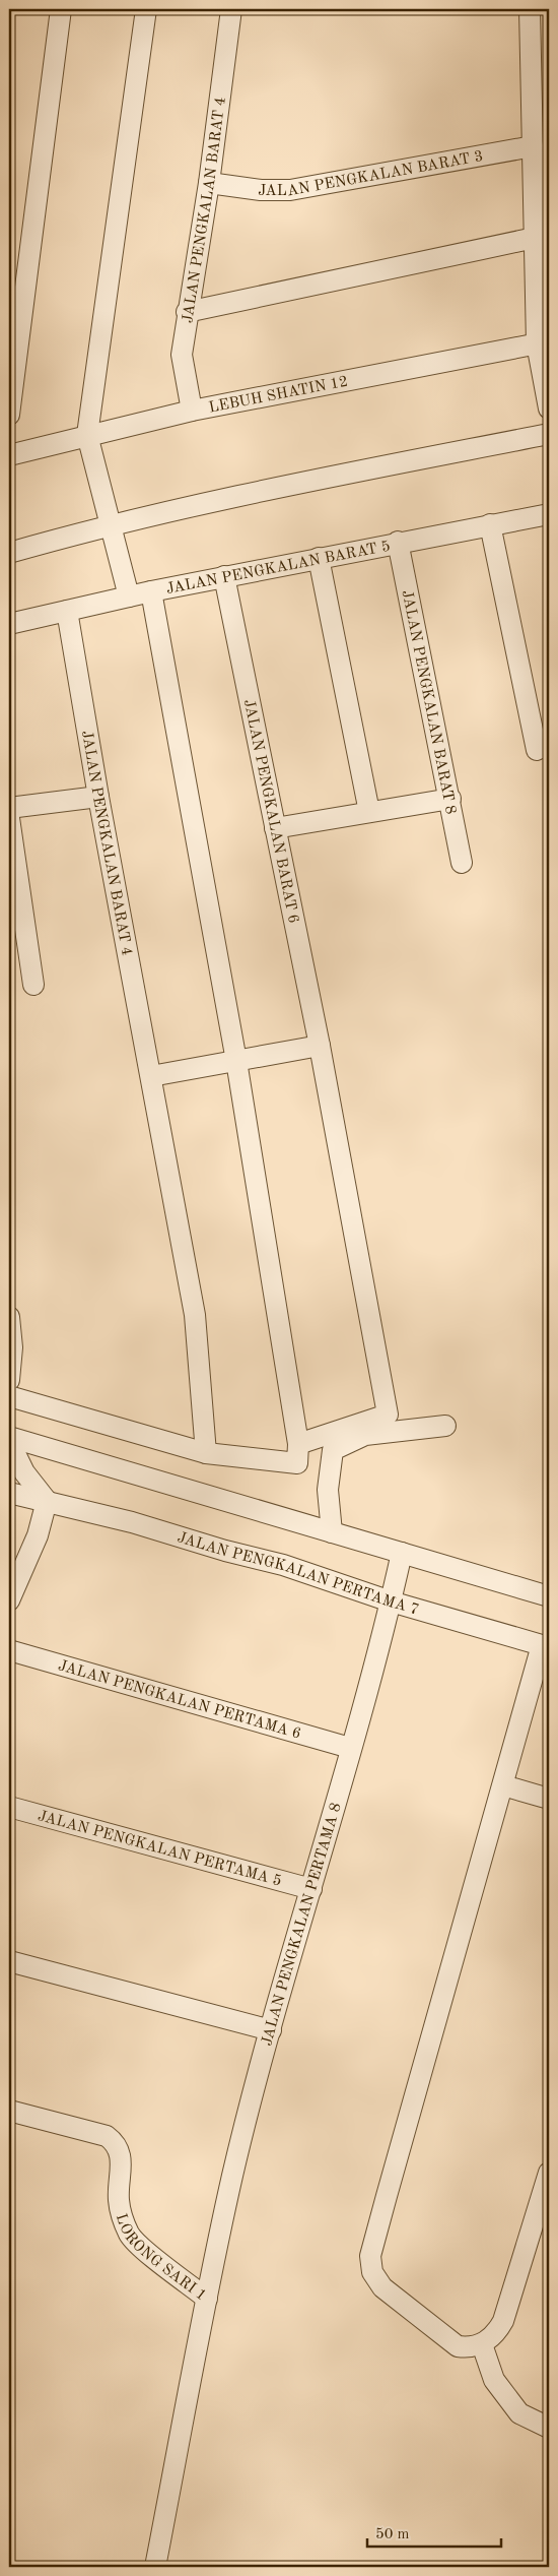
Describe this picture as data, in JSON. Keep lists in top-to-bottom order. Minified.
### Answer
{"streets":{"street":["JALAN PENGKALAN BARAT 3","JALAN PENGKALAN BARAT 4","LEBUH SHATIN 12","JALAN PENGKALAN BARAT 5","JALAN PENGKALAN BARAT 8","JALAN PENGKALAN BARAT 6","JALAN PENGKALAN PERTAMA 7","JALAN PENGKALAN PERTAMA 6","JALAN PENGKALAN PERTAMA 5","JALAN PENGKALAN PERTAMA 8","LORONG SARI 1"]},"crossings":[["JALAN PENGKALAN BARAT 3","JALAN PENGKALAN BARAT 4"],["JALAN PENGKALAN BARAT 4","LEBUH SHATIN 12"],["JALAN PENGKALAN BARAT 4","JALAN PENGKALAN BARAT 5"],["JALAN PENGKALAN BARAT 5","JALAN PENGKALAN BARAT 8"],["JALAN PENGKALAN BARAT 5","JALAN PENGKALAN BARAT 6"],["JALAN PENGKALAN PERTAMA 7","JALAN PENGKALAN PERTAMA 8"],["JALAN PENGKALAN PERTAMA 6","JALAN PENGKALAN PERTAMA 8"],["JALAN PENGKALAN PERTAMA 5","JALAN PENGKALAN PERTAMA 8"],["JALAN PENGKALAN PERTAMA 8","LORONG SARI 1"]],"scale_bar":"50 m"}
